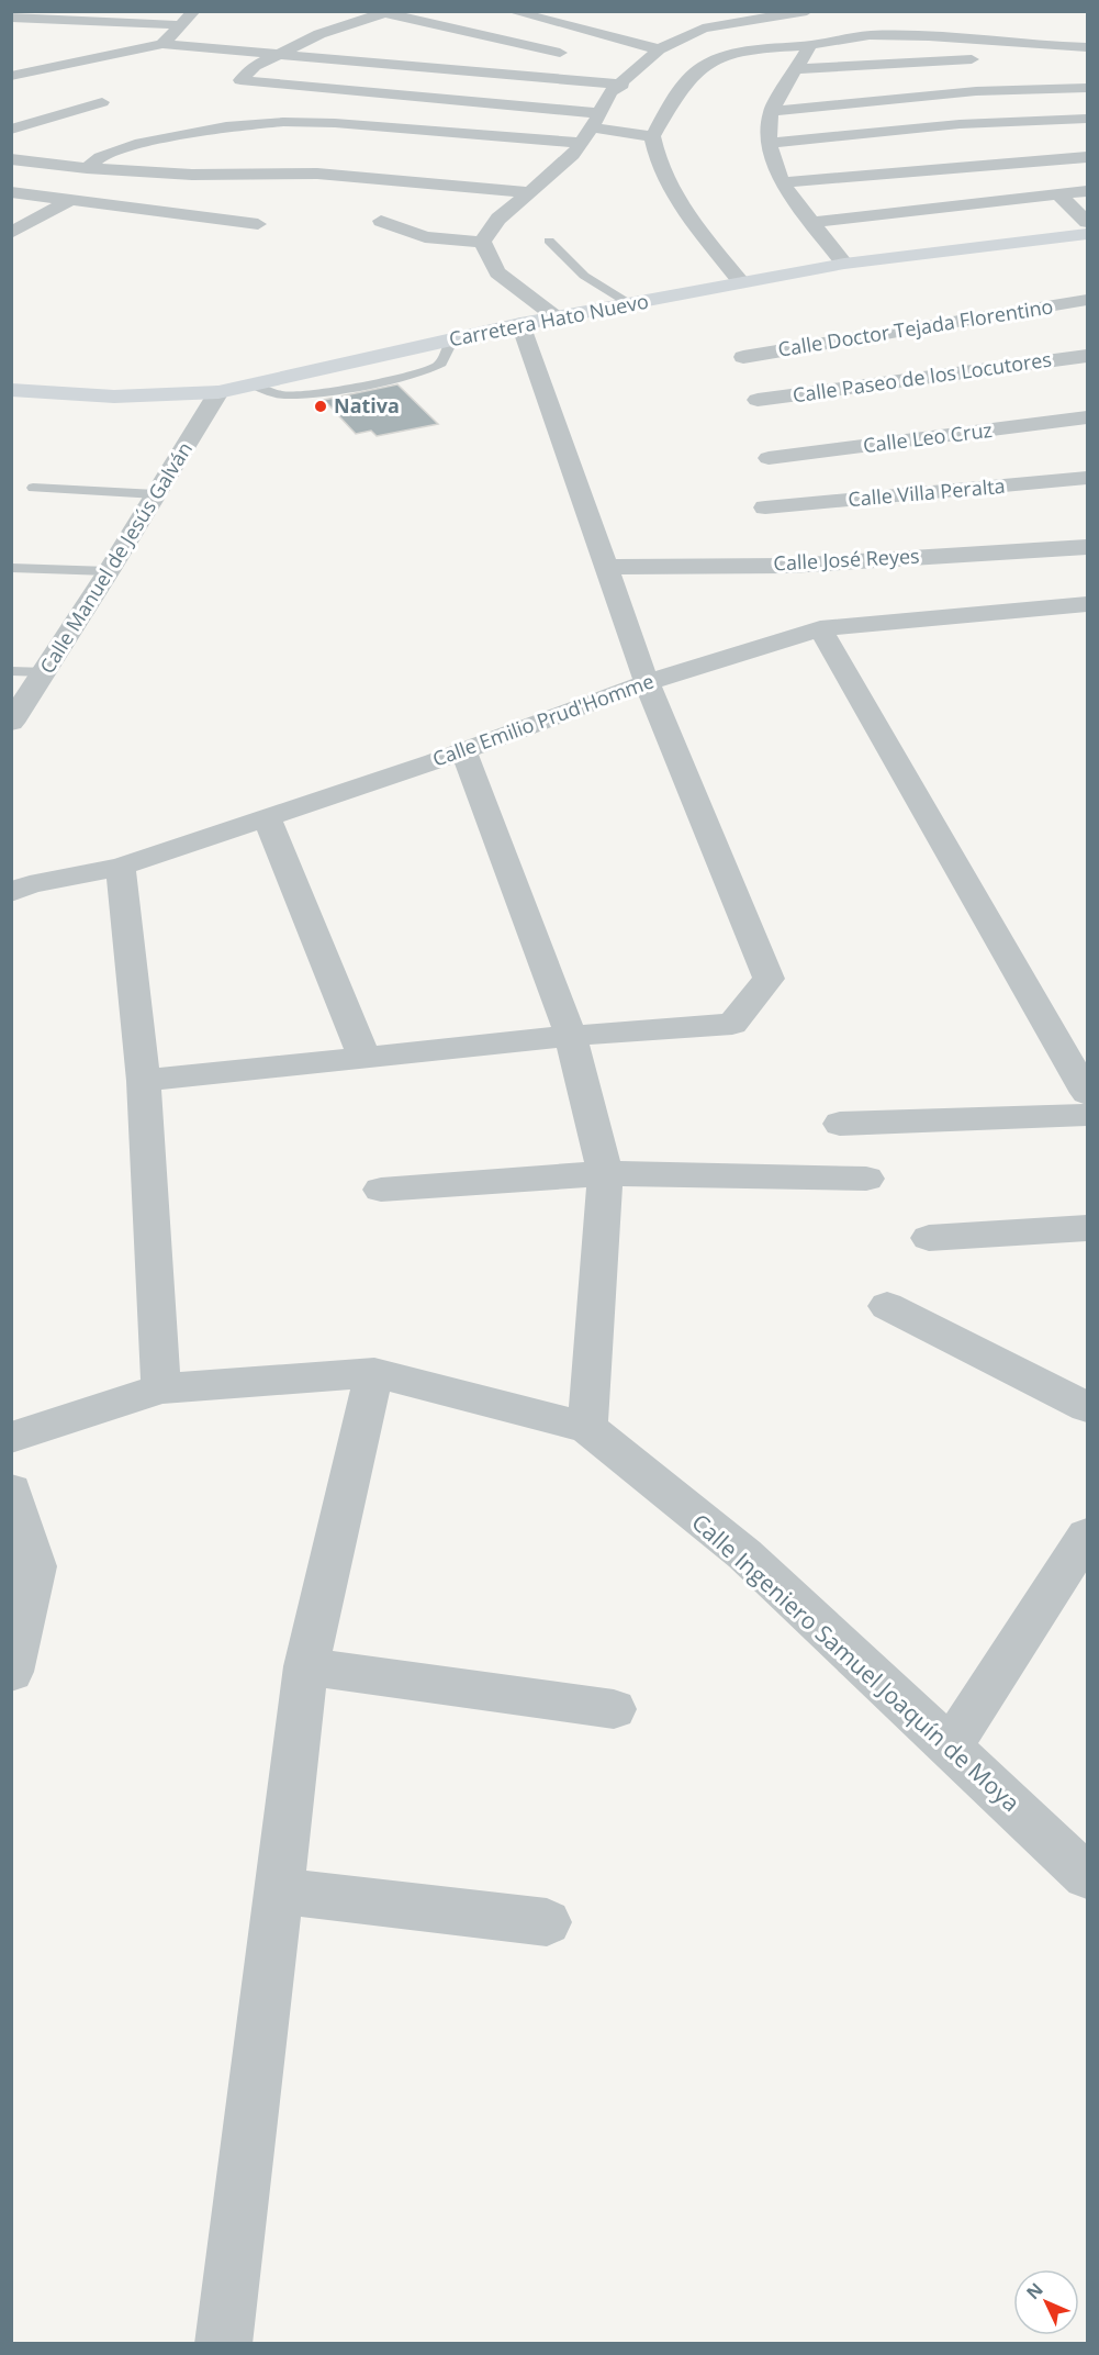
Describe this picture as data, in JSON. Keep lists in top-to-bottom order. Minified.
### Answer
{"streets":{"main road":["Carretera Hato Nuevo"],"street":["Calle Doctor Tejada Florentino","Calle Paseo de los Locutores","Calle Leo Cruz","Calle Villa Peralta","Calle Manuel de Jesús Galván","Calle José Reyes","Calle Emilio Prud'Homme","Calle Ingeniero Samuel Joaquín de Moya"]},"crossings":[["Carretera Hato Nuevo","Calle Manuel de Jesús Galván"]],"places":["Nativa"],"north":"top left"}
